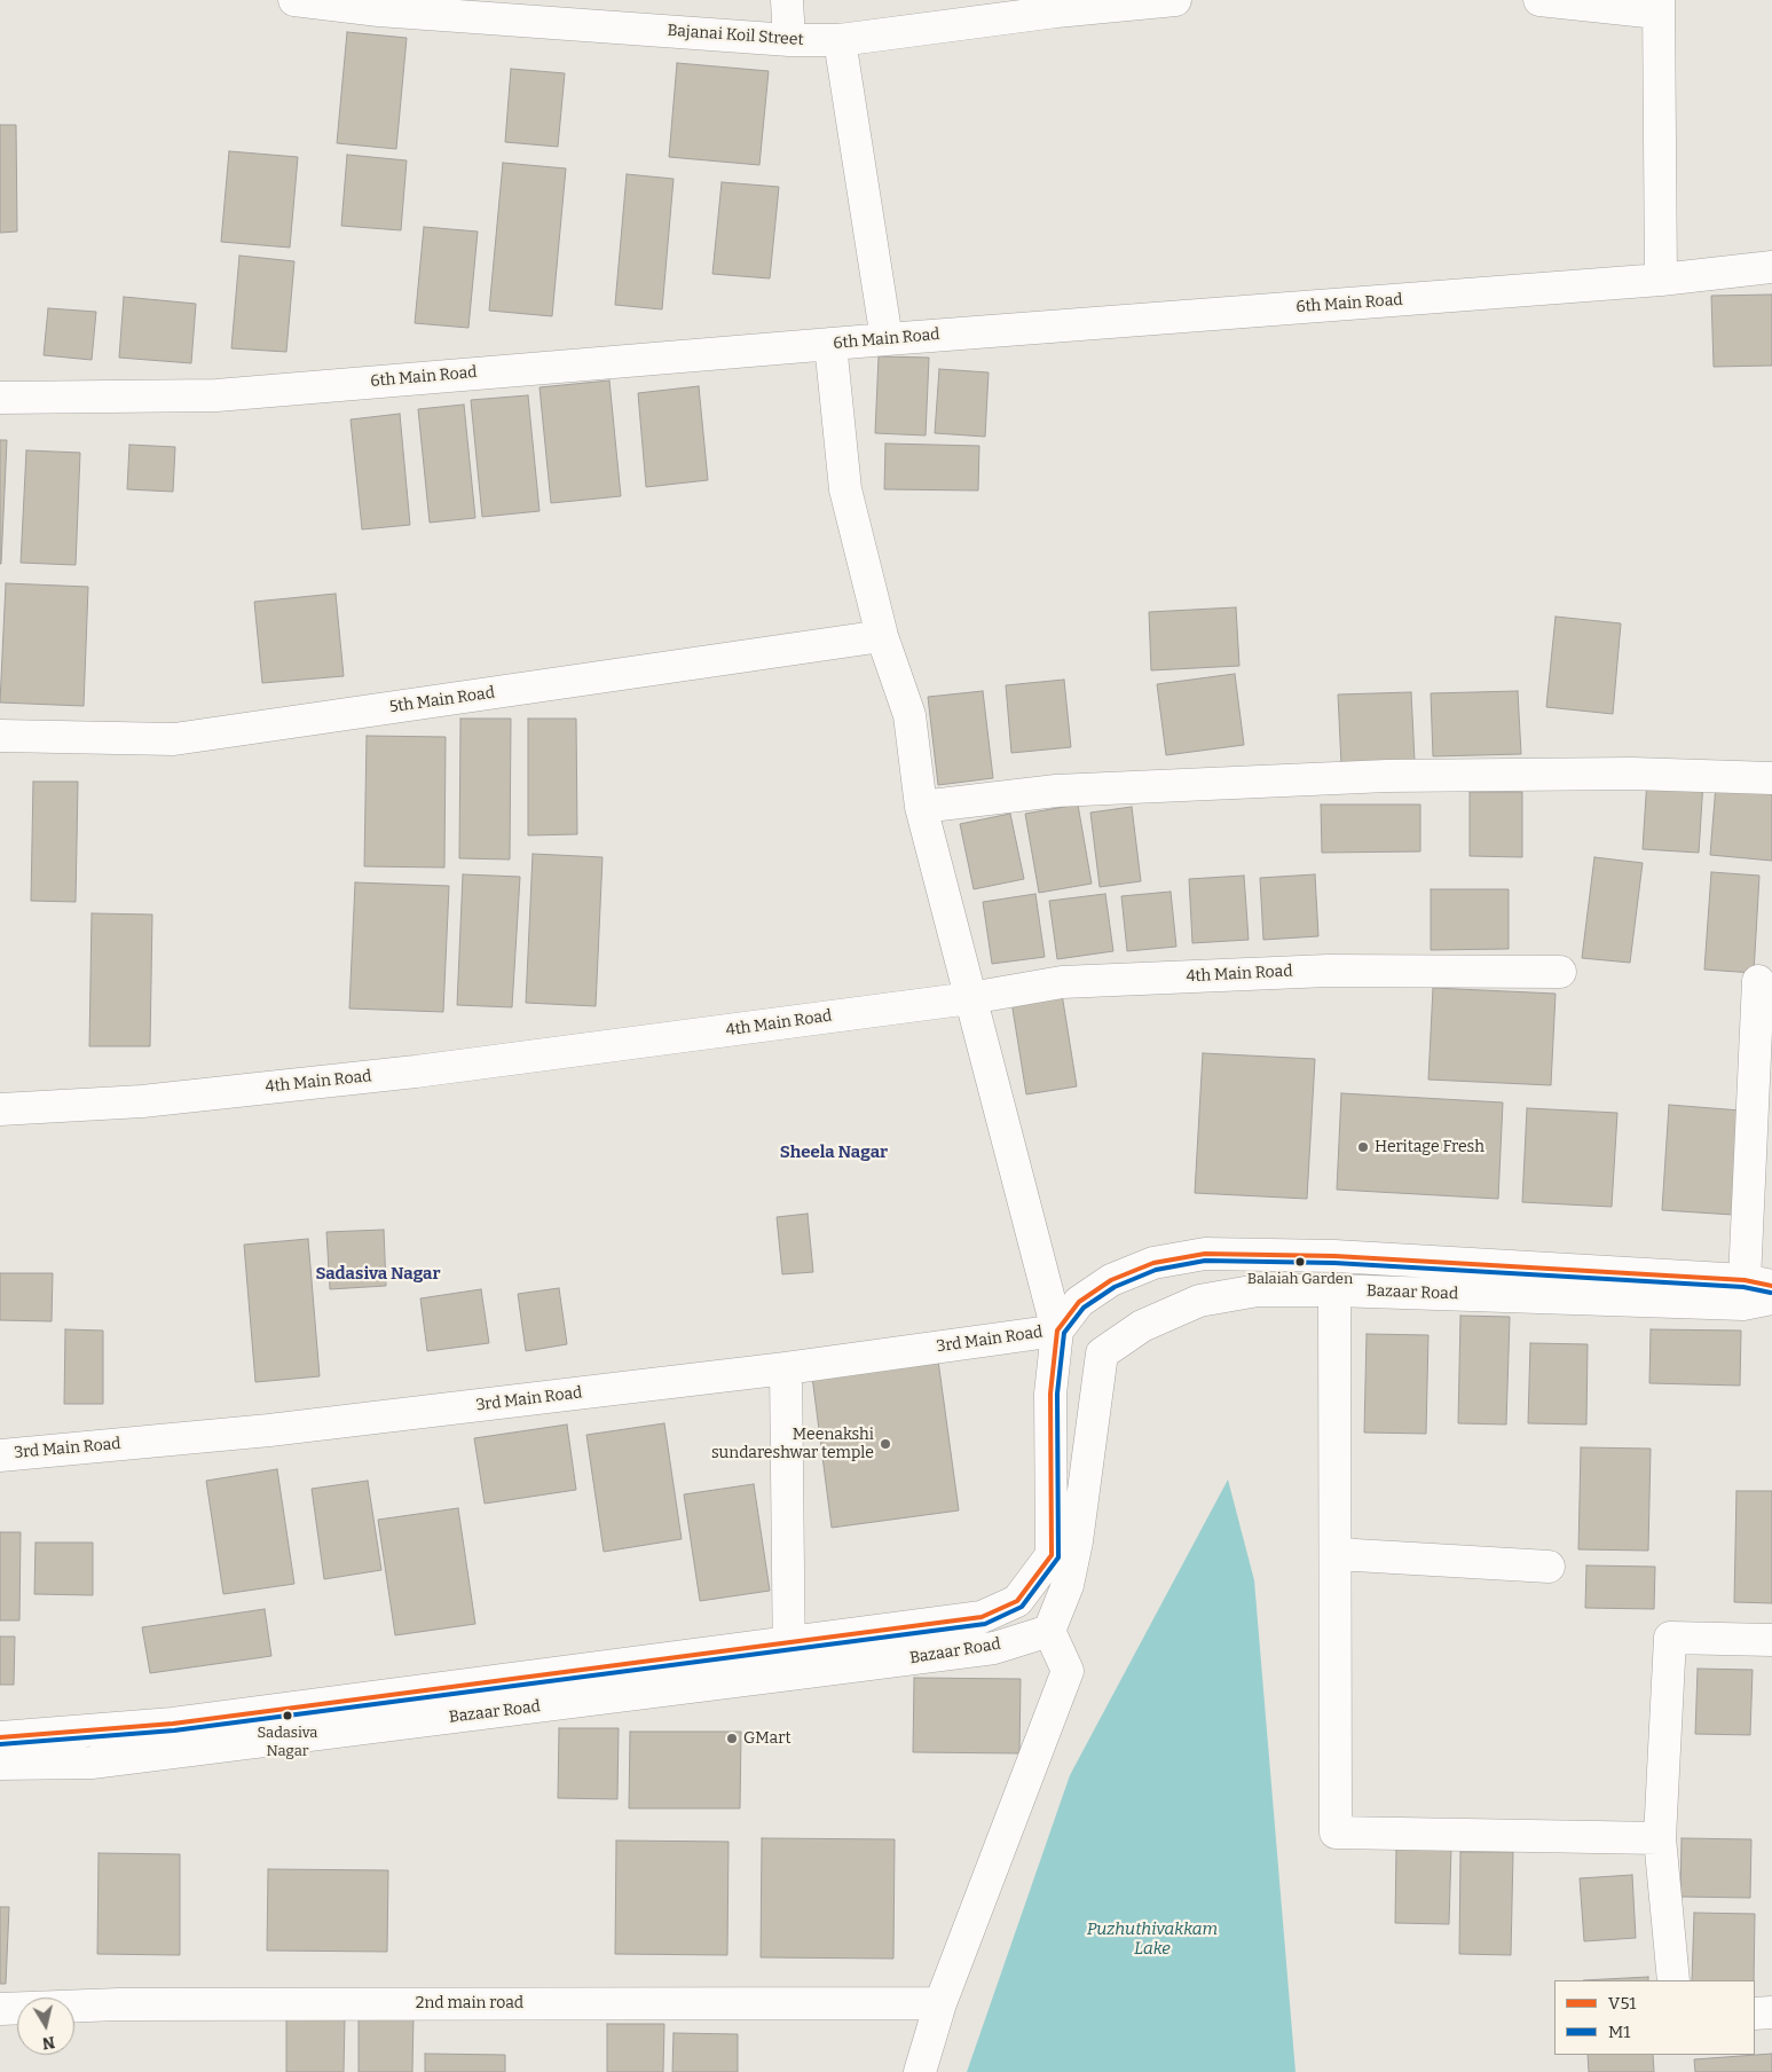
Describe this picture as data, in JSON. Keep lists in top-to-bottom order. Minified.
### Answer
{"streets":{"street":["Bajanai Koil Street","6th Main Road","5th Main Road","4th Main Road","Bazaar Road","3rd Main Road","2nd main road"]},"crossings":[["Bazaar Road","3rd Main Road"]],"districts":["Sheela Nagar","Sadasiva Nagar"],"water":["Puzhuthivakkam Lake"],"places":["Heritage Fresh","Balaiah Garden","Meenakshi sundareshwar temple","Sadasiva Nagar","GMart"],"lines":["transit line V51","transit line M1"],"legend":["V51","M1"],"north":"bottom"}
